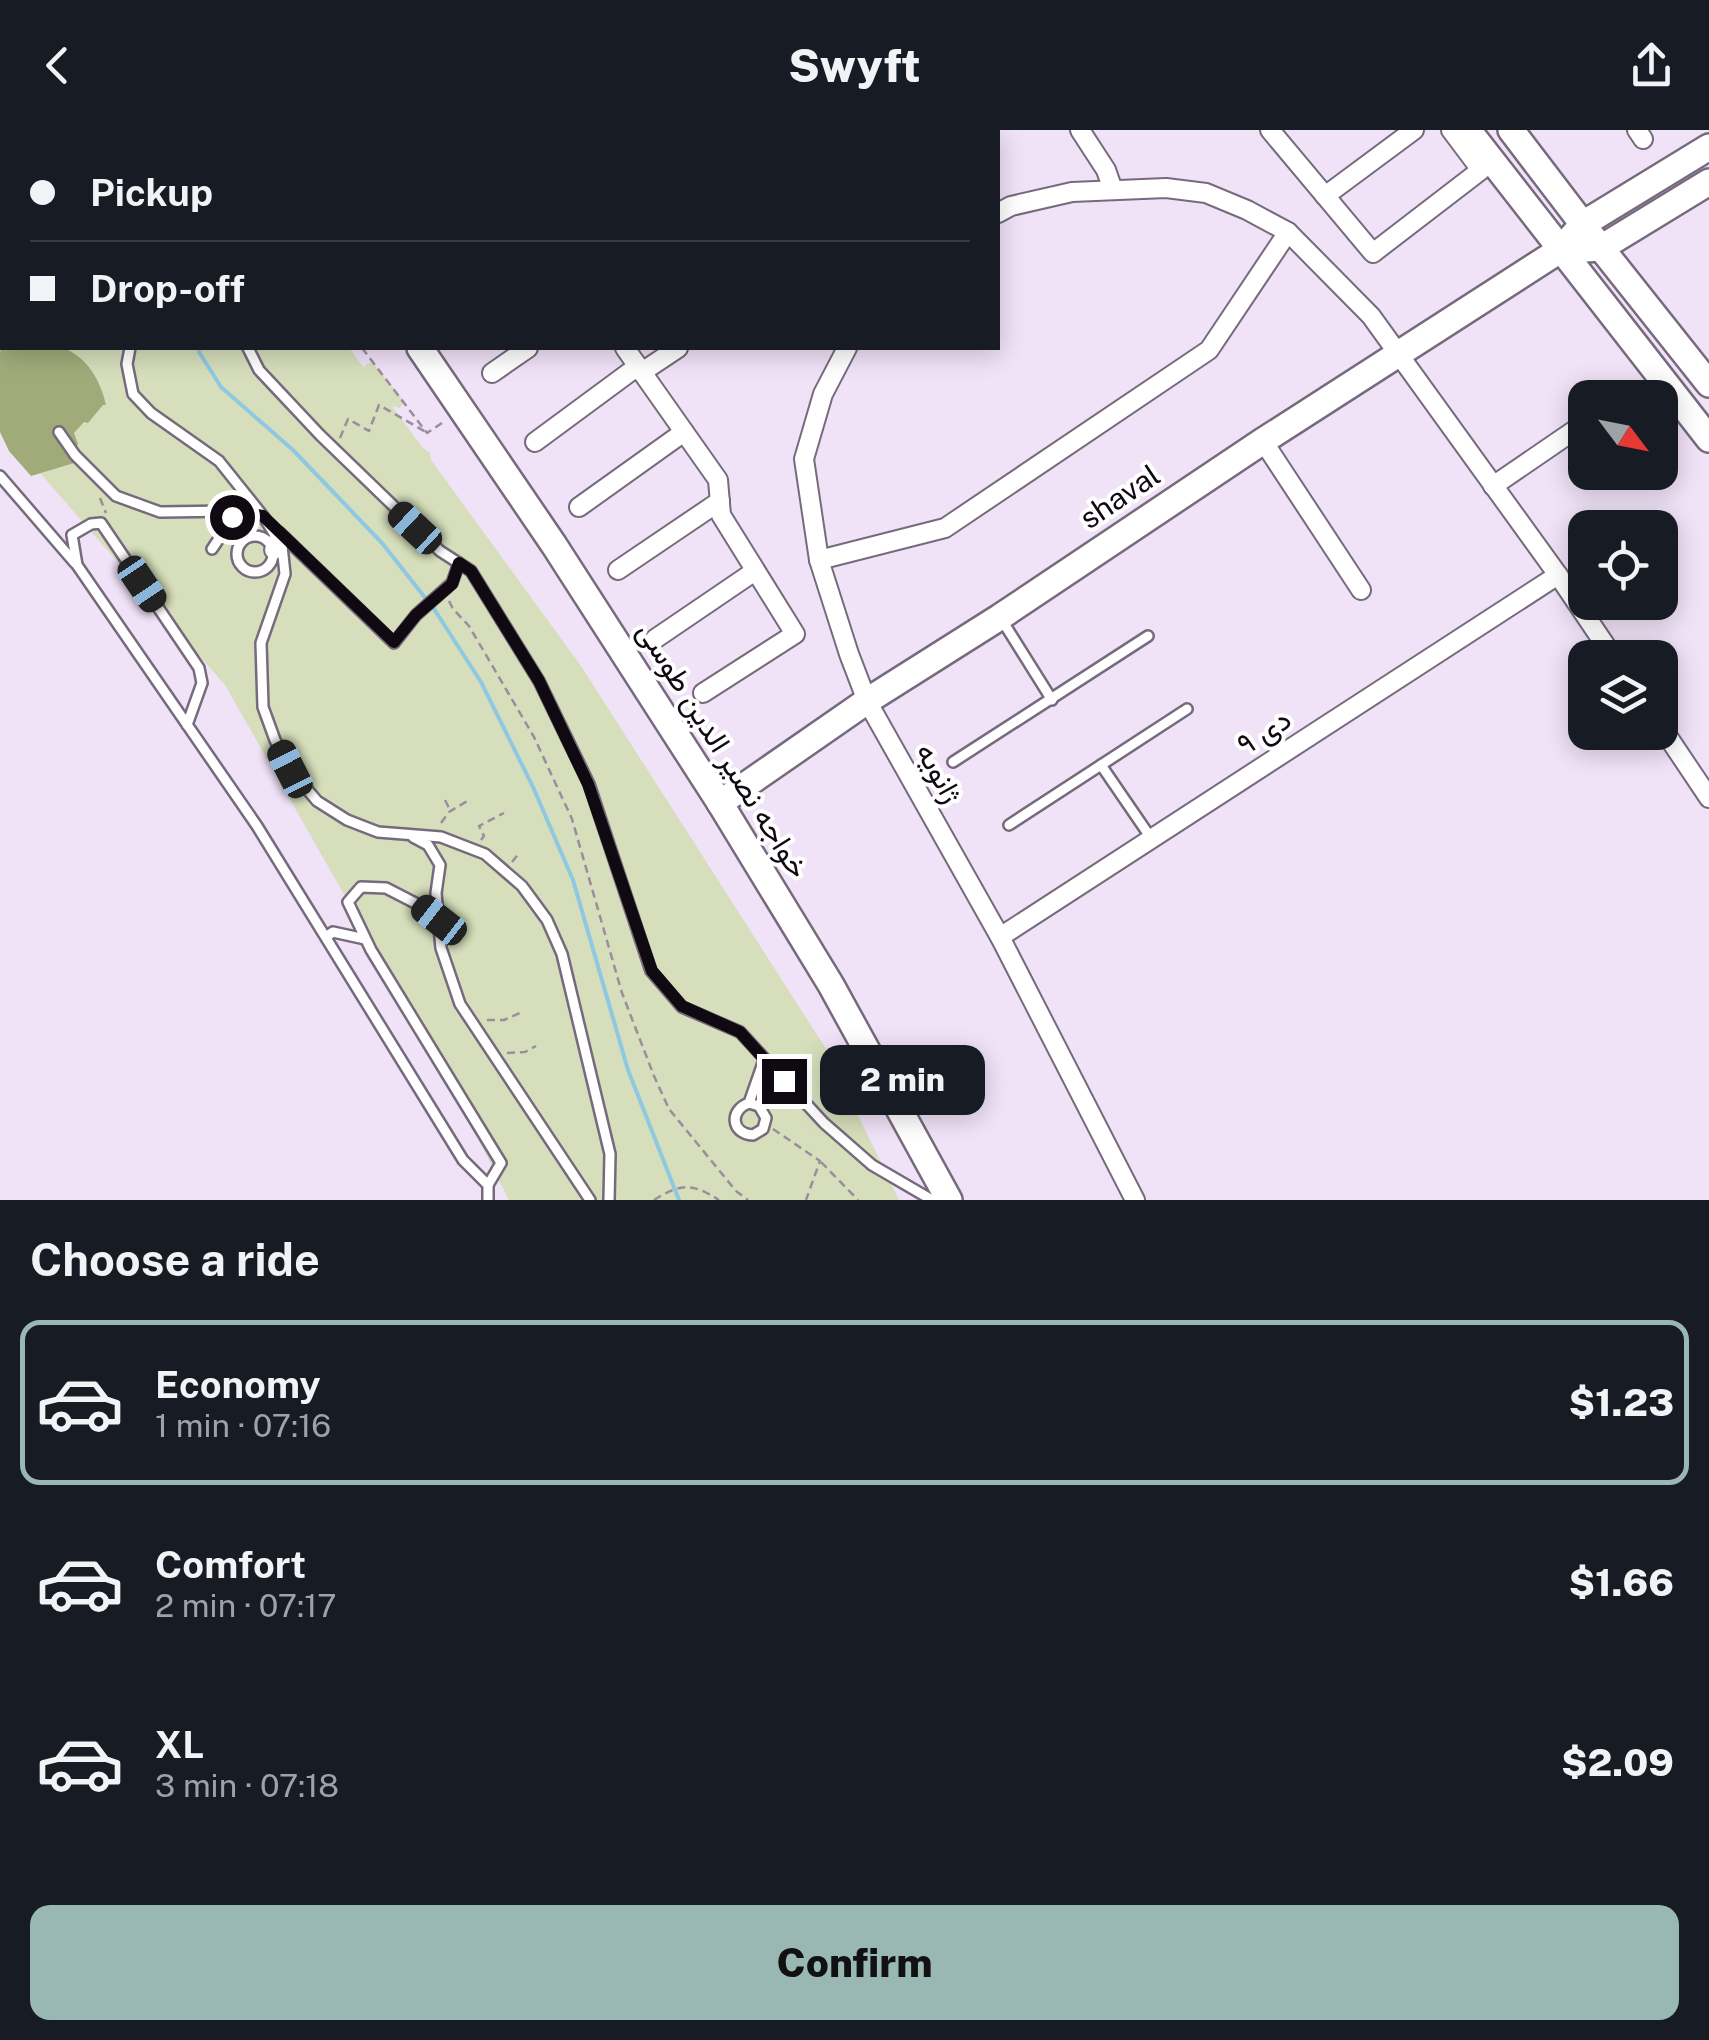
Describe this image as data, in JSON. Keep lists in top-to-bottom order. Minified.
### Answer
{"streets":{"street":["shaval","۹ دی","خواجه نصیر الدین طوسی","ژانویه"]},"crossings":[["shaval","خواجه نصیر الدین طوسی"],["shaval","ژانویه"],["۹ دی","ژانویه"]],"north":"bottom right","page":{"header":"Swyft","banner":["Pickup","Drop-off"],"bubble":"2 min","heading":"Choose a ride","list":[{"name":"Economy","note":"1 min · 07:16","value":"$1.23"},{"name":"Comfort","note":"2 min · 07:17","value":"$1.66"},{"name":"XL","note":"3 min · 07:18","value":"$2.09"}],"buttons":"Confirm"}}
